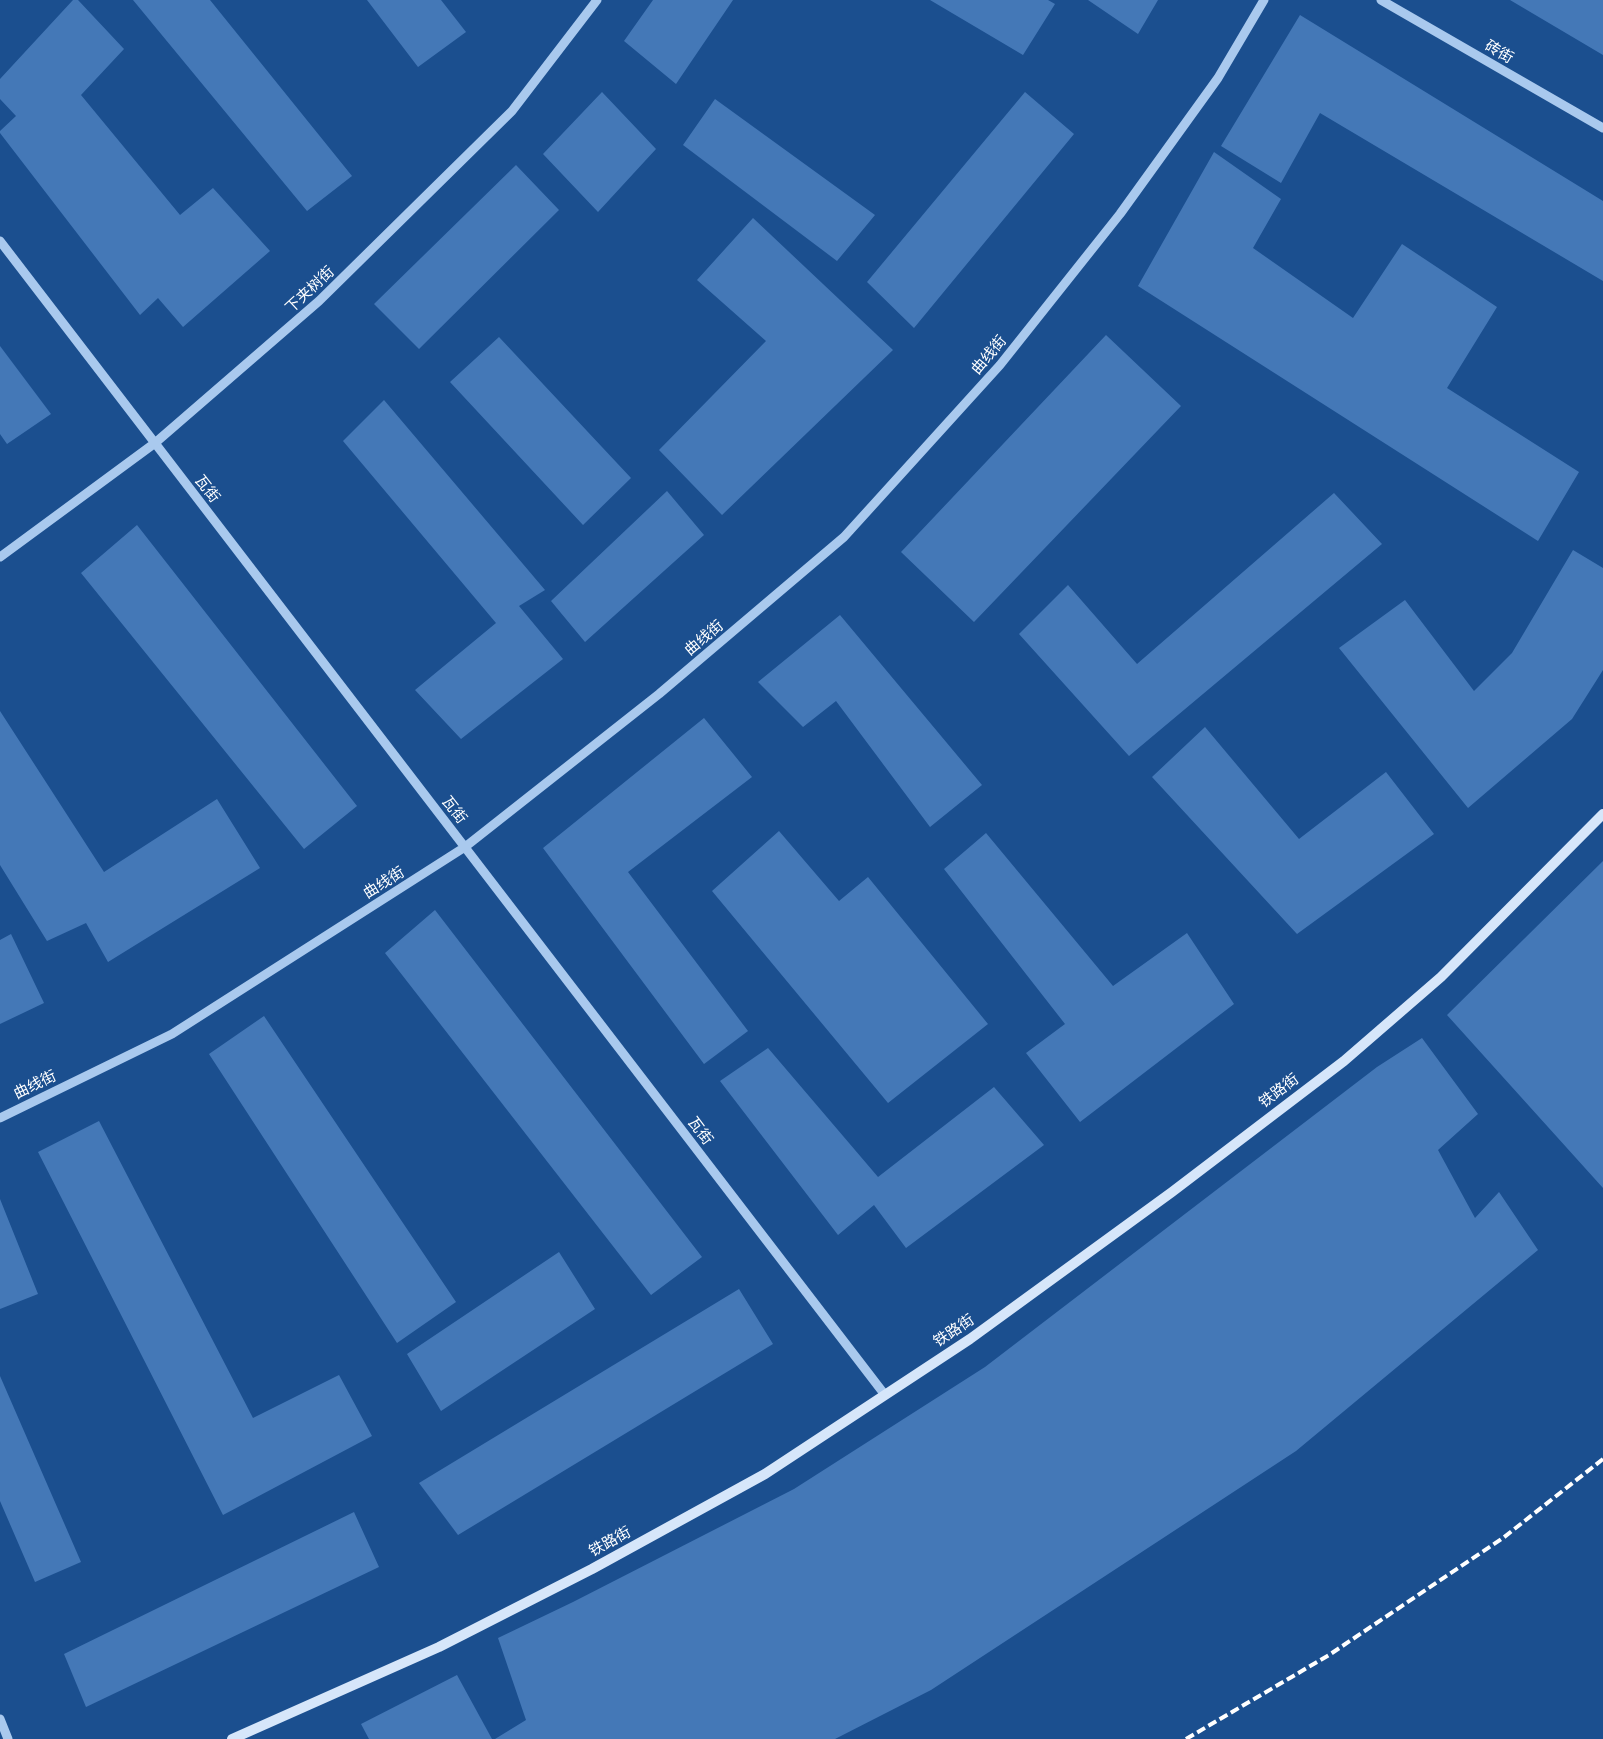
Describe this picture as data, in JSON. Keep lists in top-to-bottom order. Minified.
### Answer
{"streets":{"main road":["铁路街"],"street":["砖街","下夹树街","曲线街","瓦街"]},"crossings":[["下夹树街","瓦街"],["曲线街","瓦街"],["瓦街","铁路街"]]}
